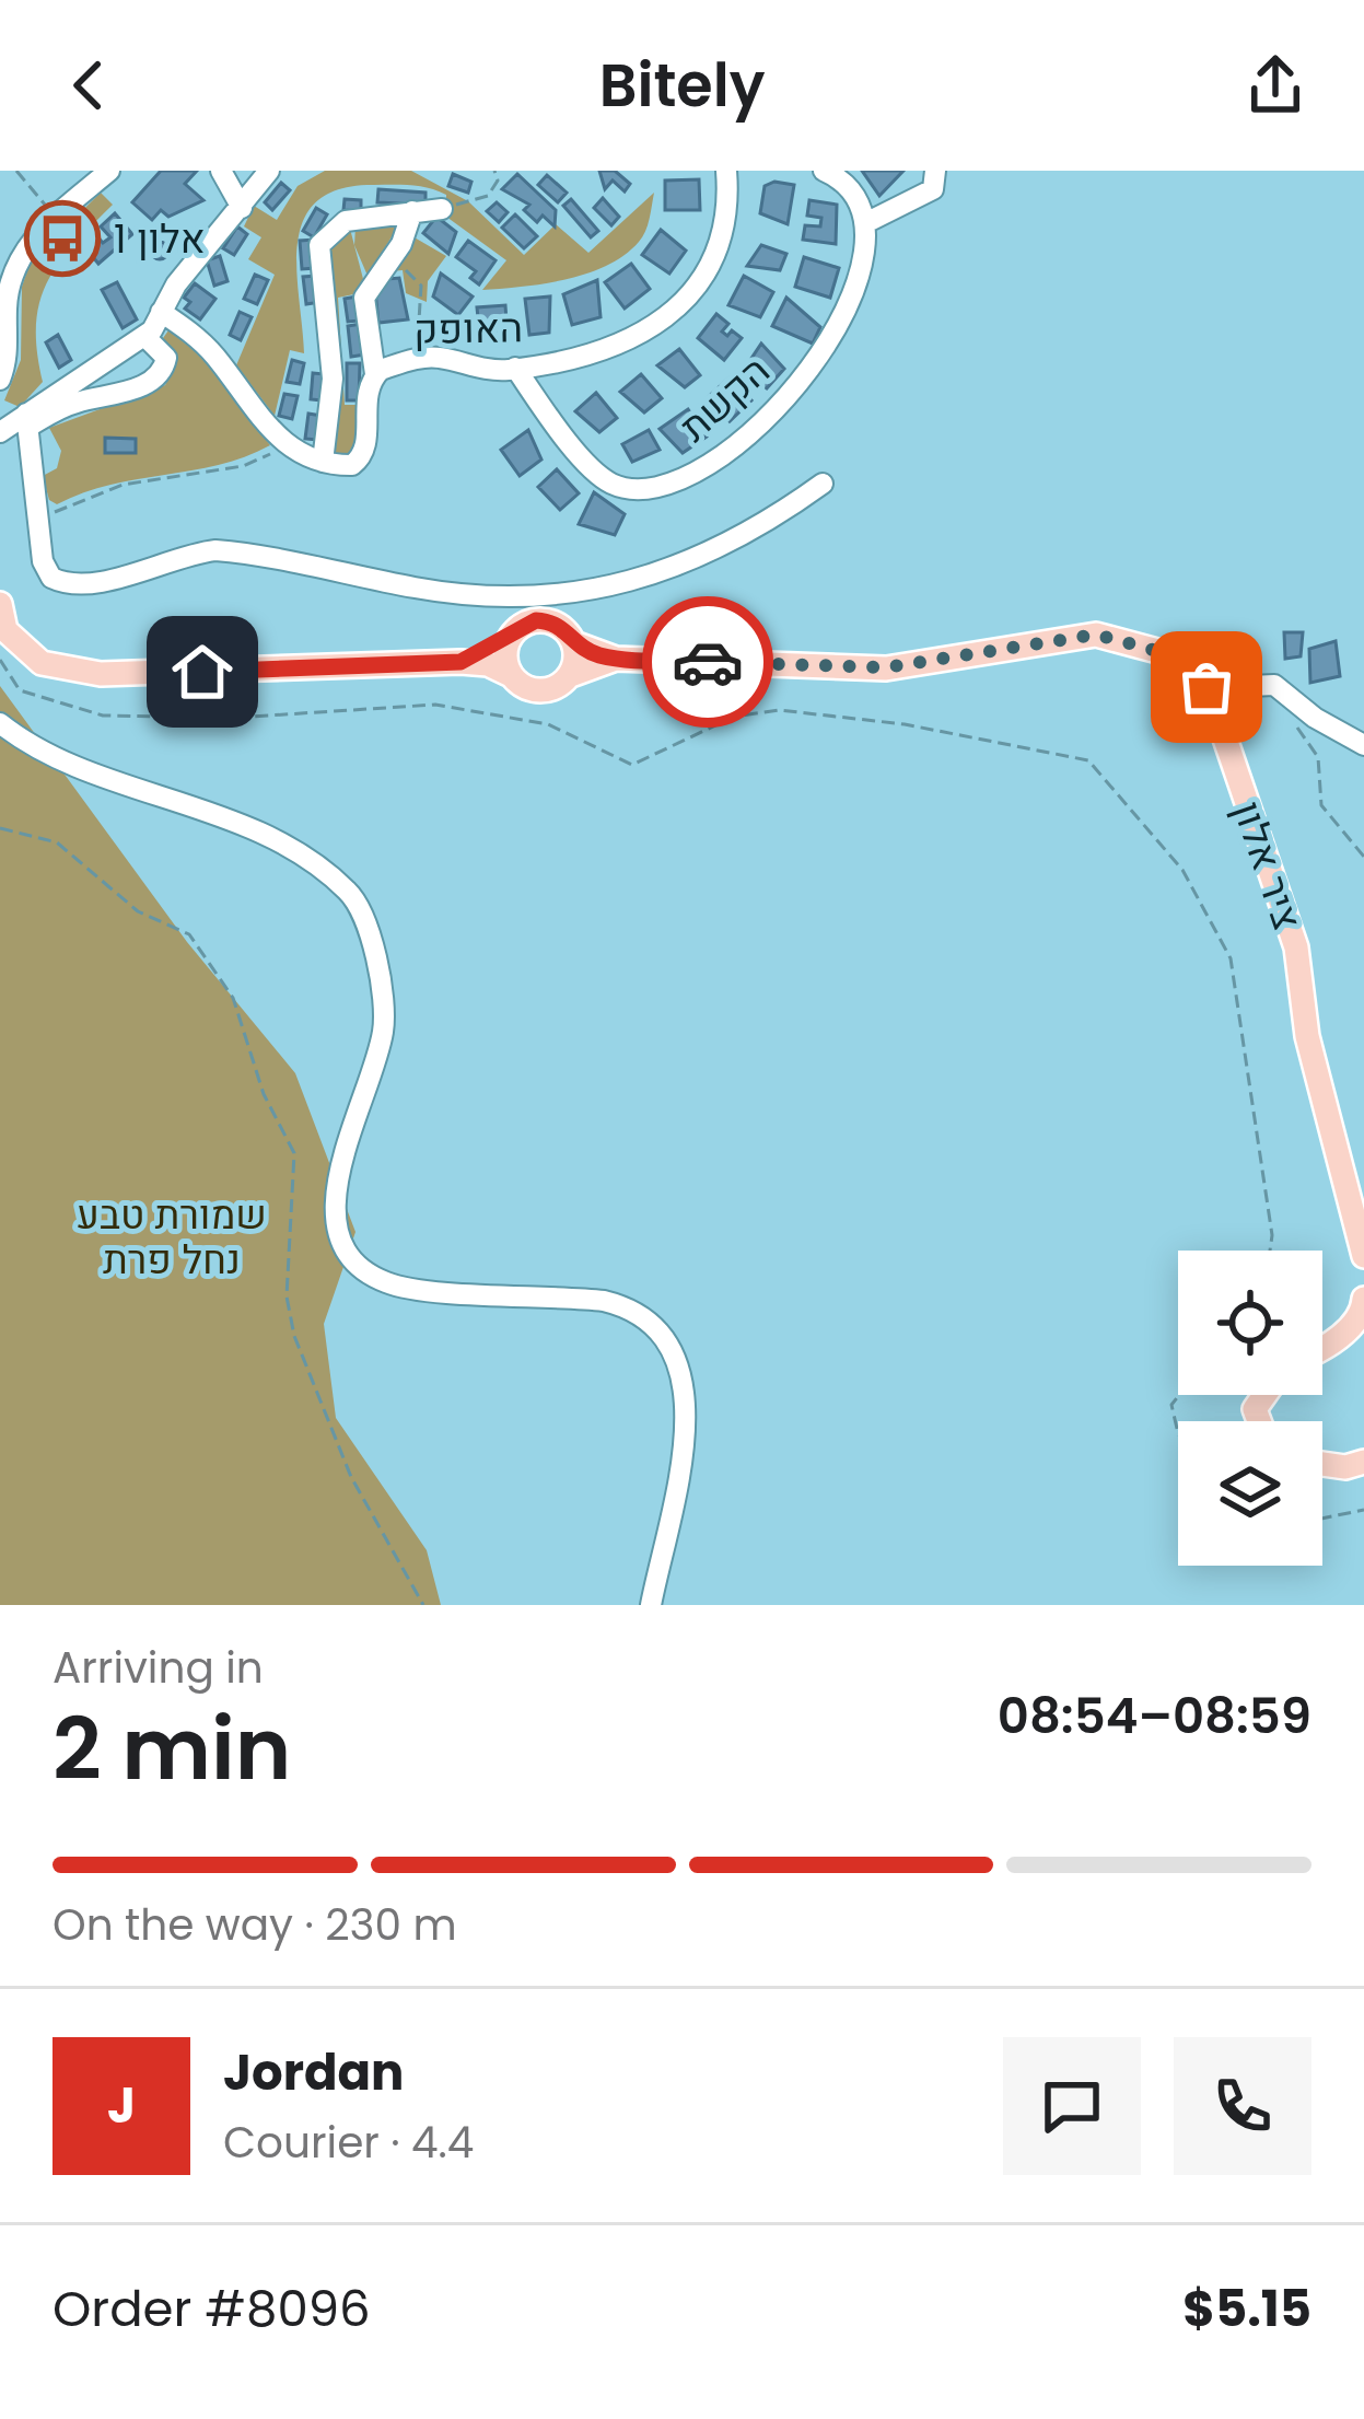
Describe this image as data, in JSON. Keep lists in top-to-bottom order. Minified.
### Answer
{"streets":{"main road":["ציר אלון"],"street":["האופק","הקשת"]},"crossings":[["האופק","הקשת"]],"parks":["שמורת טבע נחל פרת"],"places":{"bus stop":["אלון 1"]},"page":{"header":"Bitely","heading":["2 min","Arriving in","08:54–08:59"],"panel":["Jordan","Courier · 4.4","Order #8096","$5.15"],"bar":"On the way · 230 m","round":"J"}}
